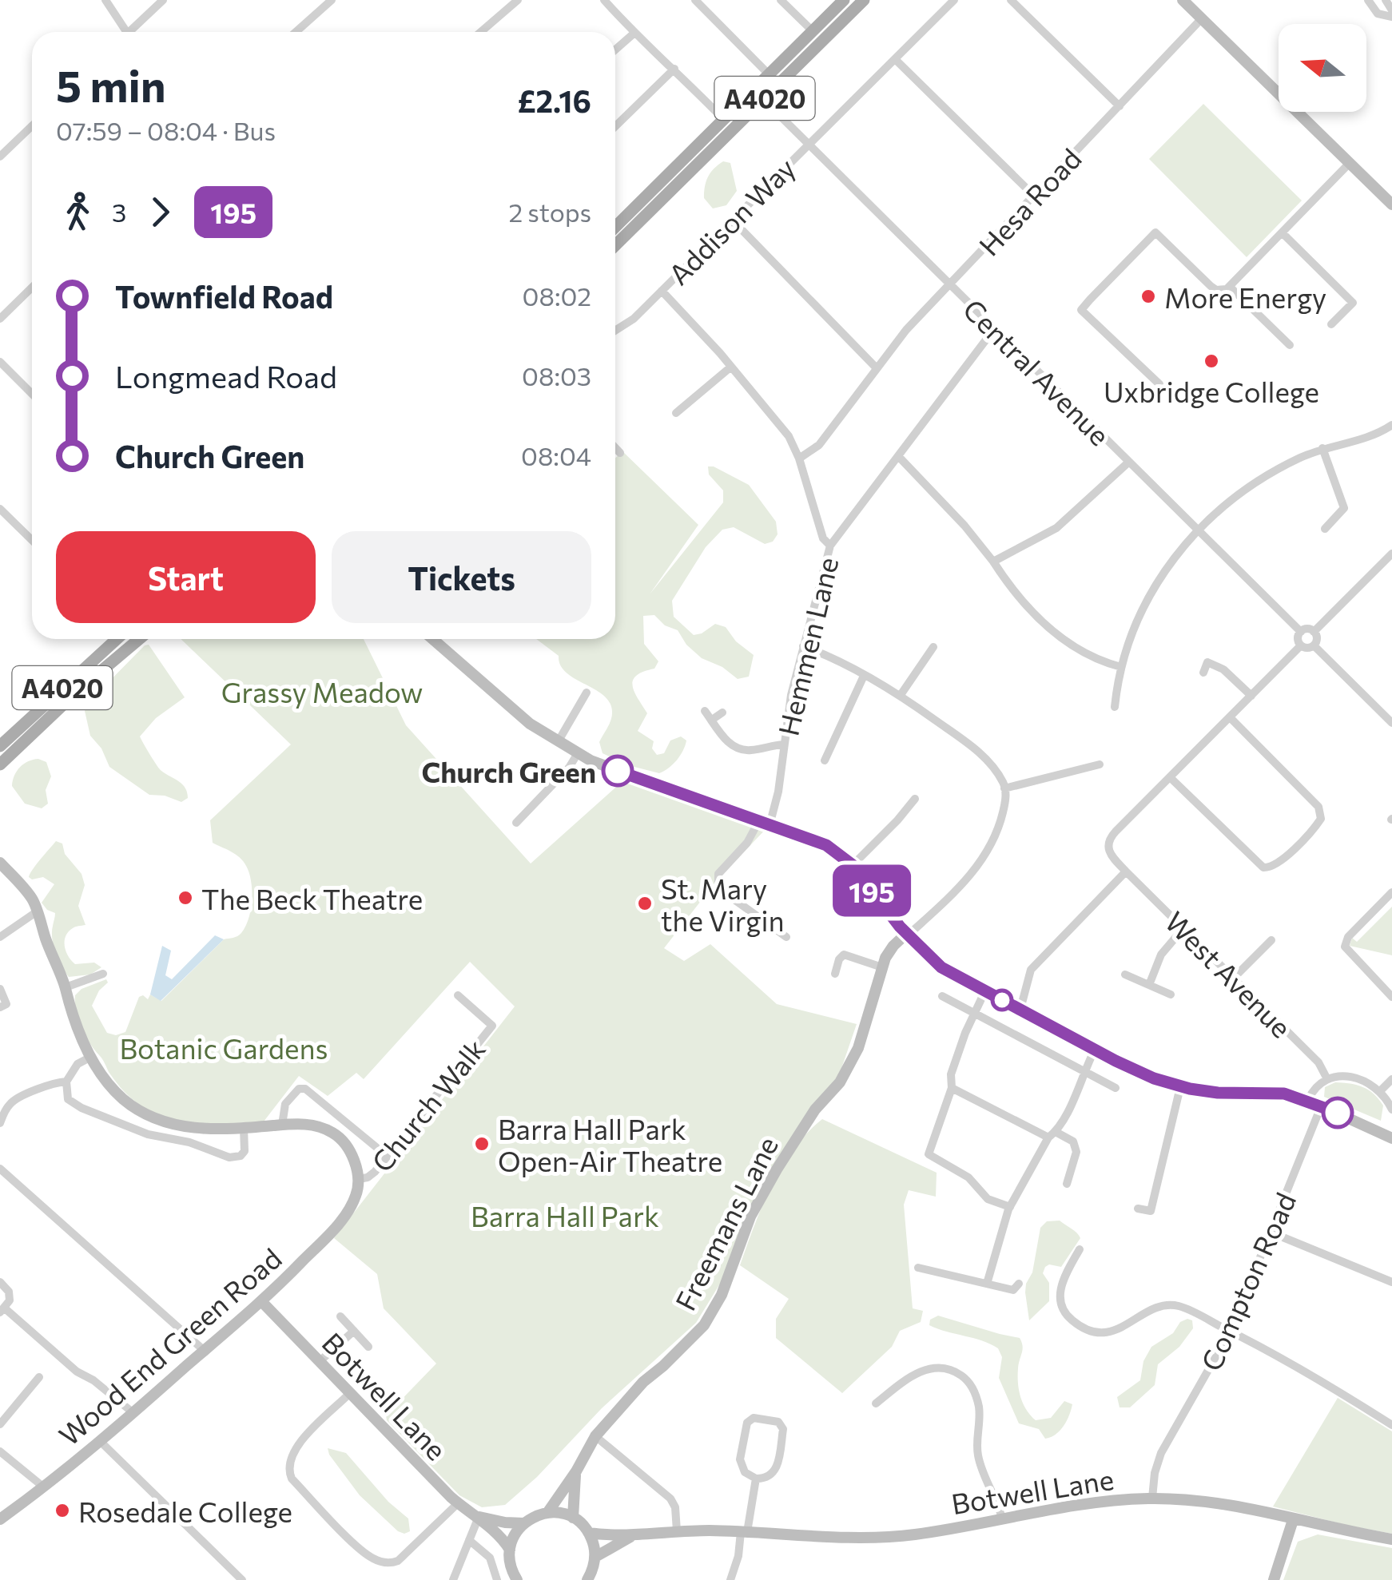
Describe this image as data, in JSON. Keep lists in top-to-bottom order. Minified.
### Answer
{"streets":{"main road":["A4020"],"street":["Hesa Road","Addison Way","Central Avenue","Hemmen Lane","West Avenue","Church Walk","Freemans Lane","Compton Road","Wood End Green Road","Botwell Lane"]},"crossings":[["Hesa Road","Central Avenue"],["Addison Way","Central Avenue"],["Central Avenue","Hemmen Lane"],["Central Avenue","West Avenue"],["Church Walk","Wood End Green Road"],["Compton Road","Botwell Lane"],["Wood End Green Road","Botwell Lane"]],"parks":["Grassy Meadow","Botanic Gardens","Barra Hall Park"],"places":["More Energy","Uxbridge College","Church Green","The Beck Theatre","St. Mary the Virgin","Barra Hall Park Open-Air Theatre","Rosedale College"],"lines":["bus line 195"],"north":"left","page":{"on_map":"195","heading":["5 min","07:59 – 08:04 · Bus","£2.16"],"legs":["3","195","2 stops"],"list":[{"name":"Townfield Road","value":"08:02"},{"name":"Longmead Road","value":"08:03"},{"name":"Church Green","value":"08:04"}],"buttons":["Start","Tickets"]}}
